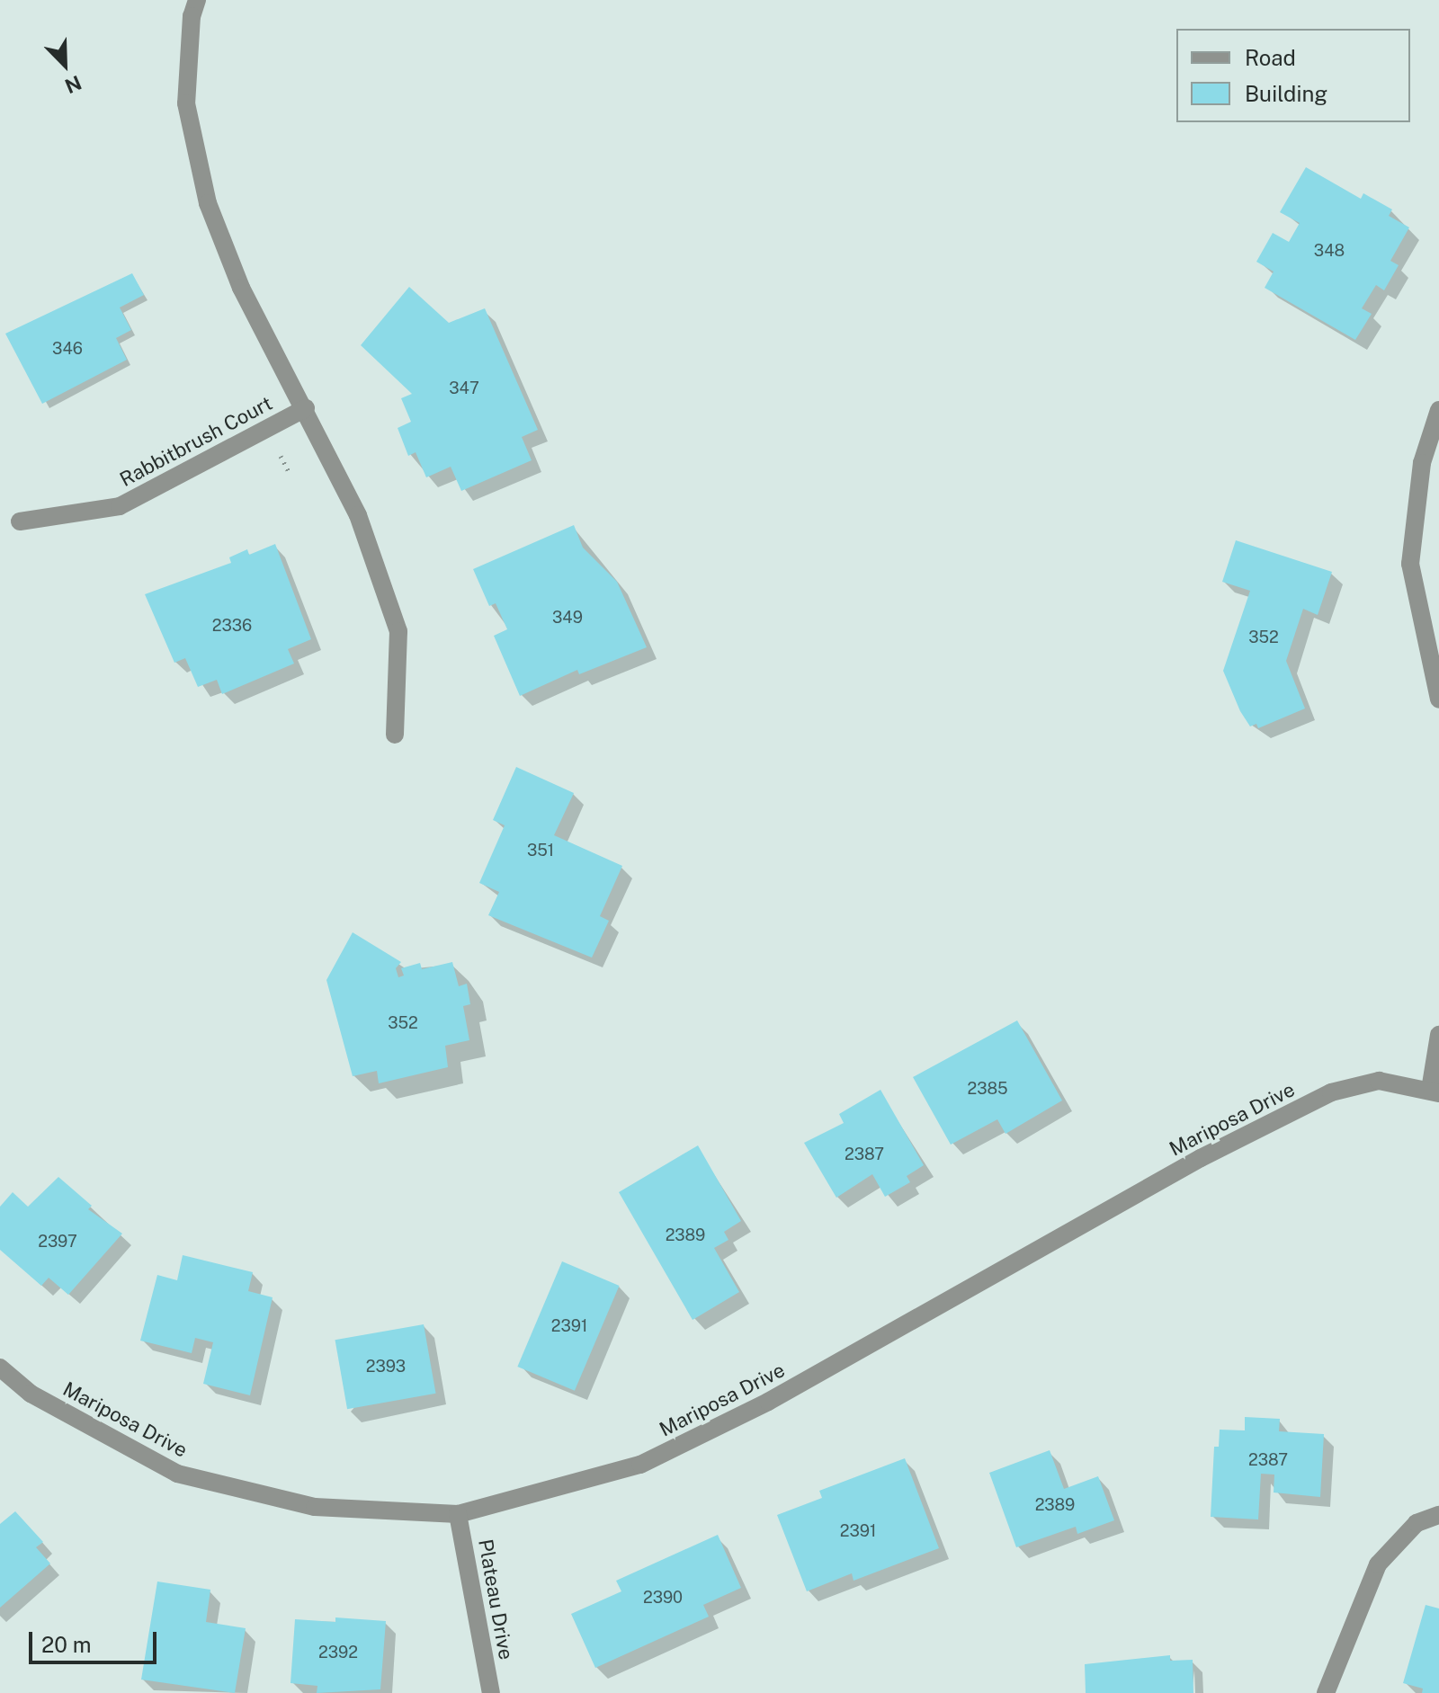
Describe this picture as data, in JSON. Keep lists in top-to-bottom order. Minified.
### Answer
{"streets":{"street":["Rabbitbrush Court","Mariposa Drive","Plateau Drive"]},"crossings":[["Mariposa Drive","Plateau Drive"]],"house_numbers":["348","346","347","349","2336","352","351","352","2385","2387","2389","2397","2391","2393","2387","2389","2391","2390","2392"],"legend":["Road","Building"],"scale_bar":"20 m","north":"bottom right"}
